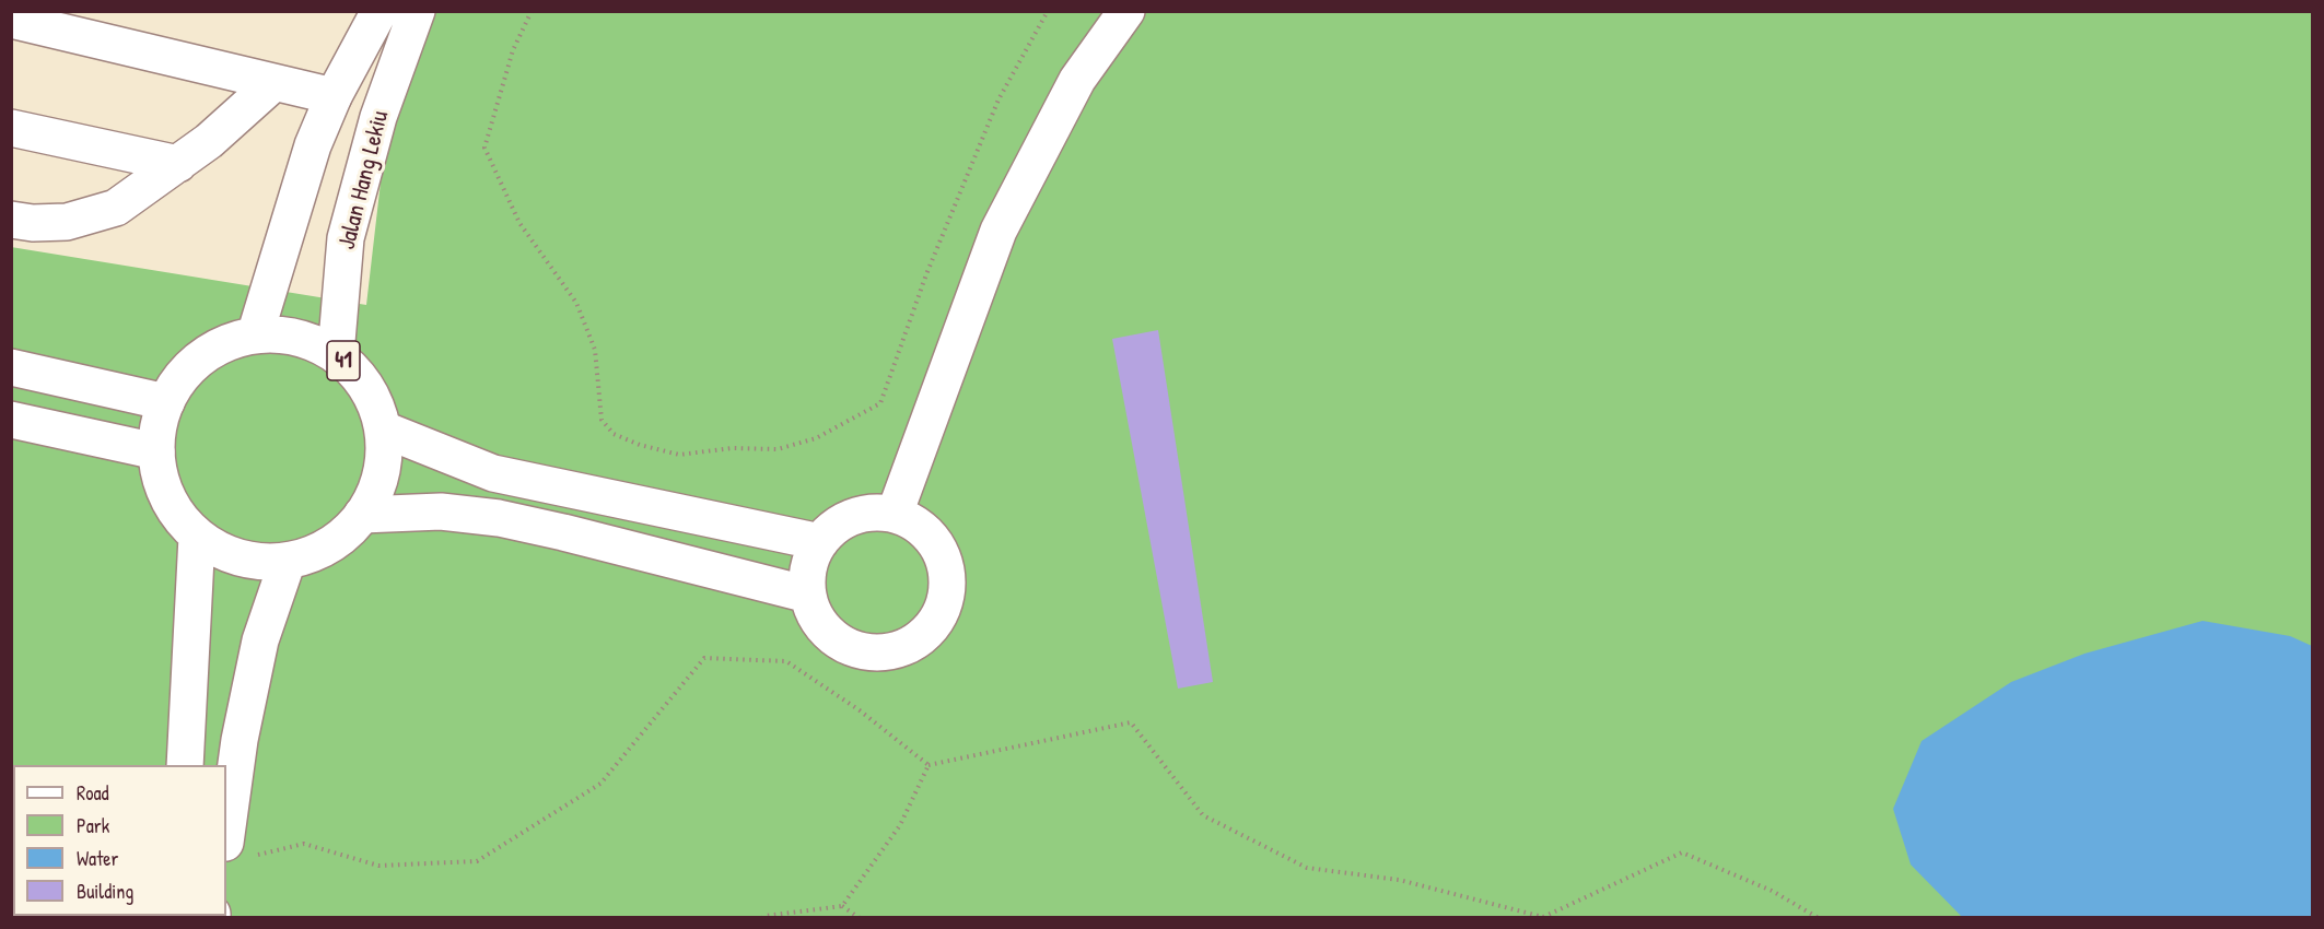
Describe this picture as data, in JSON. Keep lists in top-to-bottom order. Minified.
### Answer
{"streets":{"main road":["Jalan Hang Lekiu","41"]},"crossings":[["Jalan Hang Lekiu","41"]],"legend":["Road","Park","Water","Building"]}
